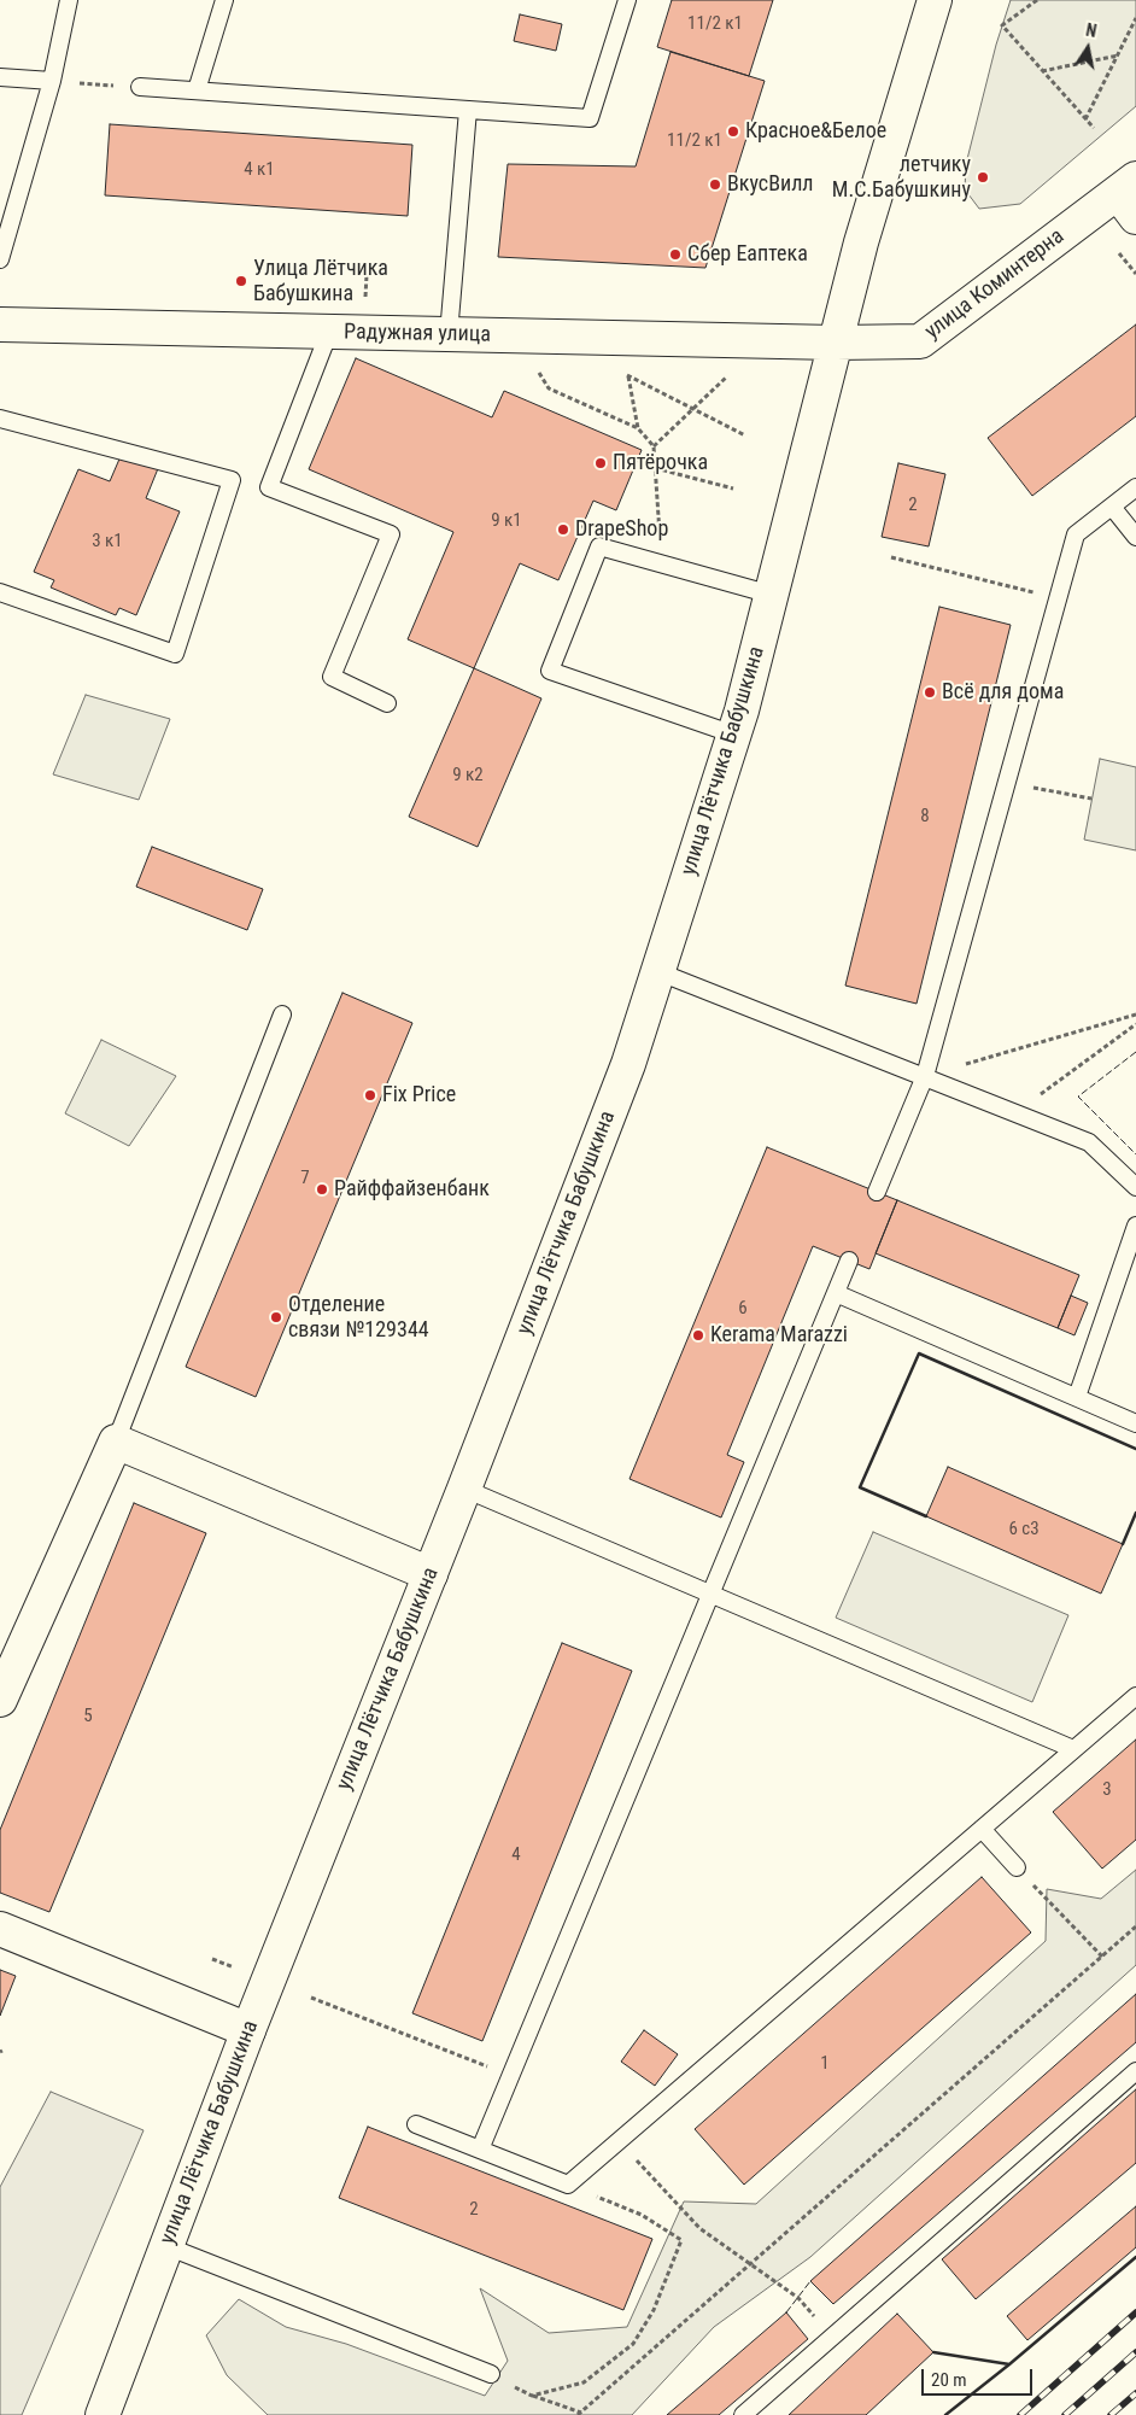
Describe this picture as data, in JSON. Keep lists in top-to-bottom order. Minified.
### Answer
{"streets":{"main road":["улица Коминтерна","Радужная улица","улица Лётчика Бабушкина"]},"crossings":[["улица Коминтерна","Радужная улица"],["улица Коминтерна","улица Лётчика Бабушкина"],["Радужная улица","улица Лётчика Бабушкина"]],"places":["Красное&Белое","летчику М.С.Бабушкину","ВкусВилл","Сбер Еаптека","Улица Лётчика Бабушкина","Пятёрочка","DrapeShop","Всё для дома","Fix Price","Райффайзенбанк","Отделение связи №129344","Kerama Marazzi"],"house_numbers":["11/2 к1","11/2 к1","4 к1","2","9 к1","3 к1","9 к2","8","7","6","6 с3","5","3","4","1","2"],"scale_bar":"20 m","north":"top"}
